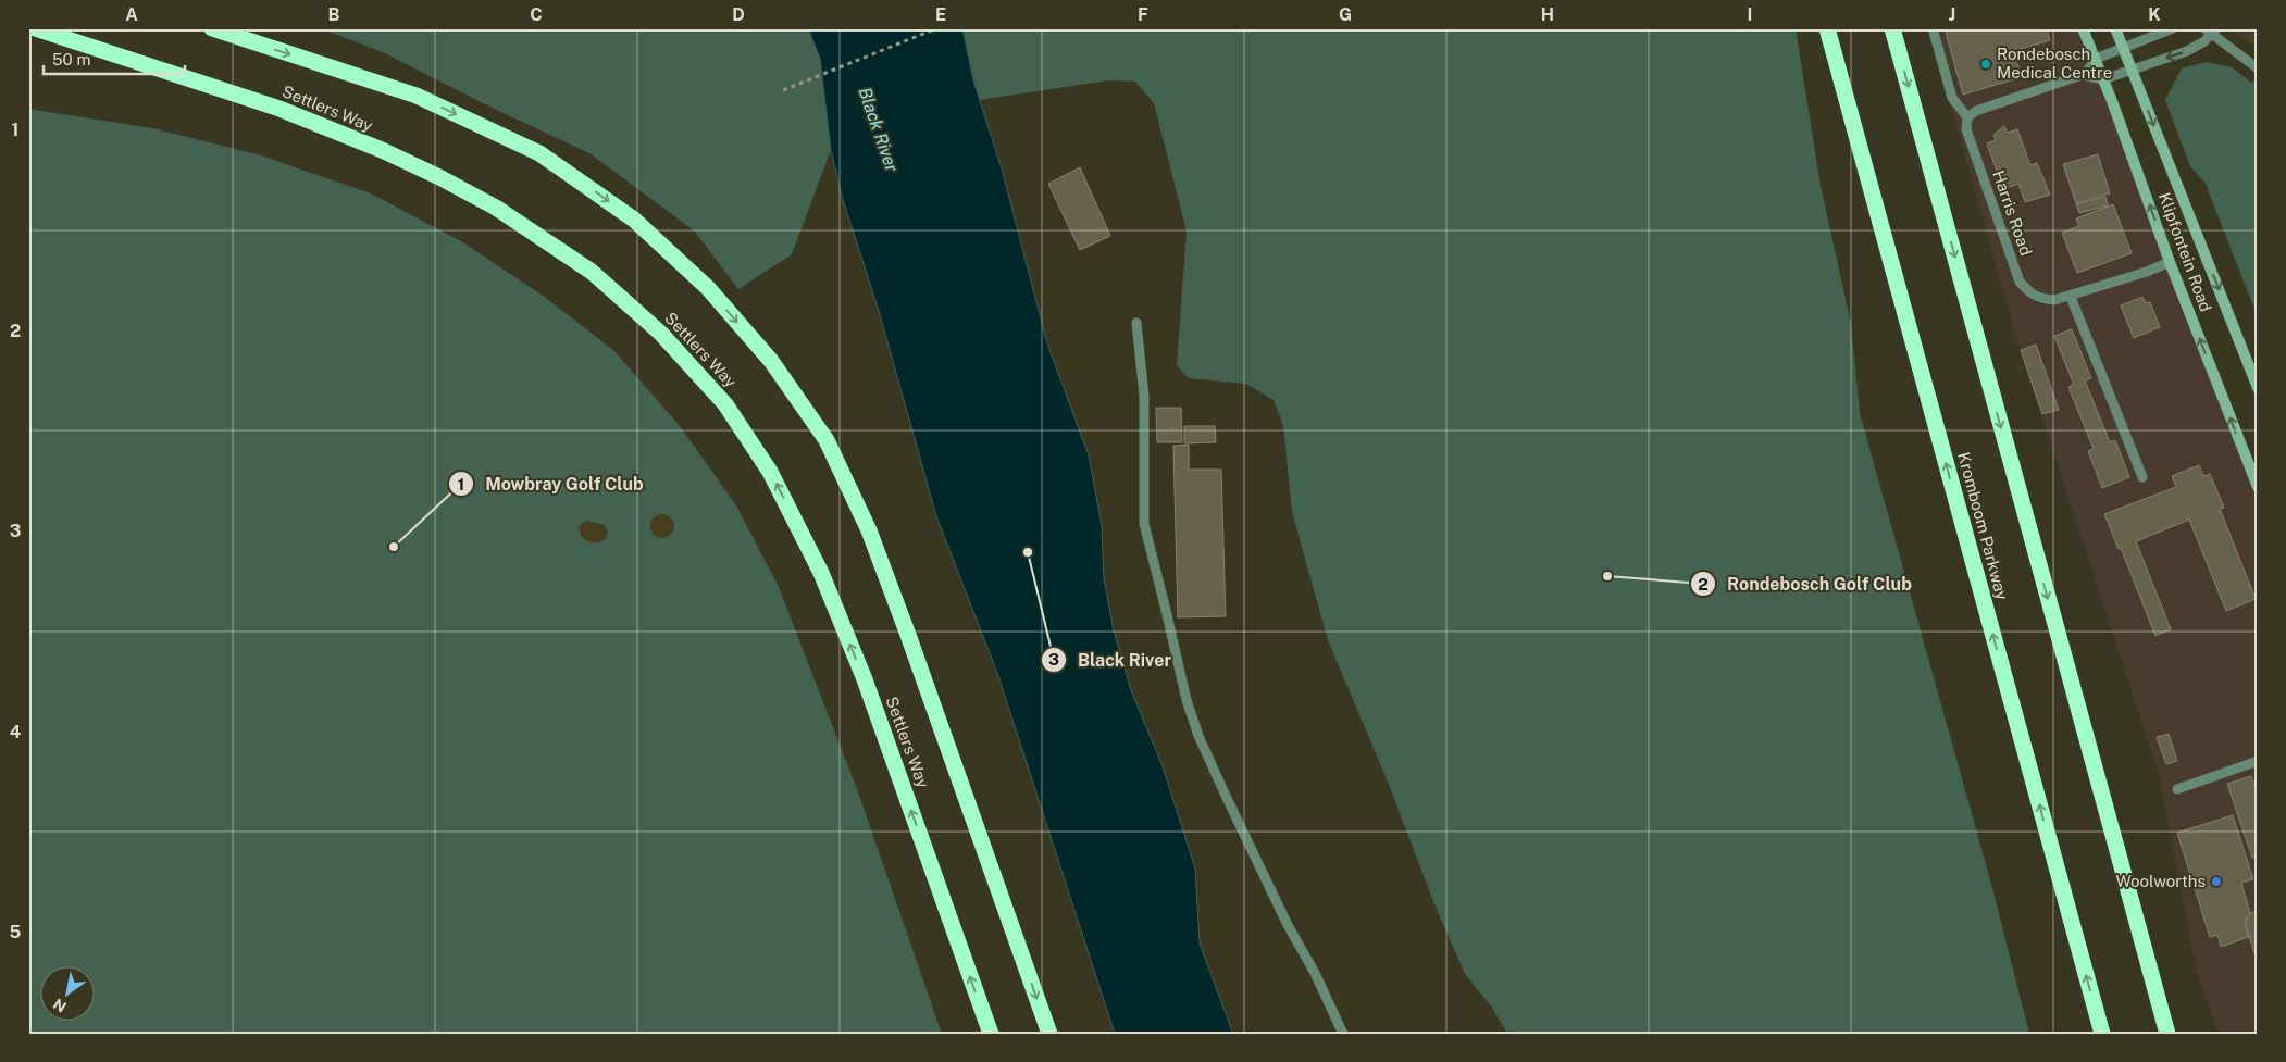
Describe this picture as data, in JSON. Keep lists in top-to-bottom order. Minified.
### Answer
{"streets":{"highway":["Settlers Way","Kromboom Parkway"],"main road":["Klipfontein Road"],"lane":["Harris Road"]},"crossings":[["Harris Road","Klipfontein Road"]],"water":["Black River"],"places":["Rondebosch Medical Centre","Mowbray Golf Club","Black River","Rondebosch Golf Club","Woolworths"],"scale_bar":"50 m","north":"bottom left","grid":{"columns":["A","B","C","D","E","F","G","H","I","J","K"],"rows":["1","2","3","4","5"]}}
